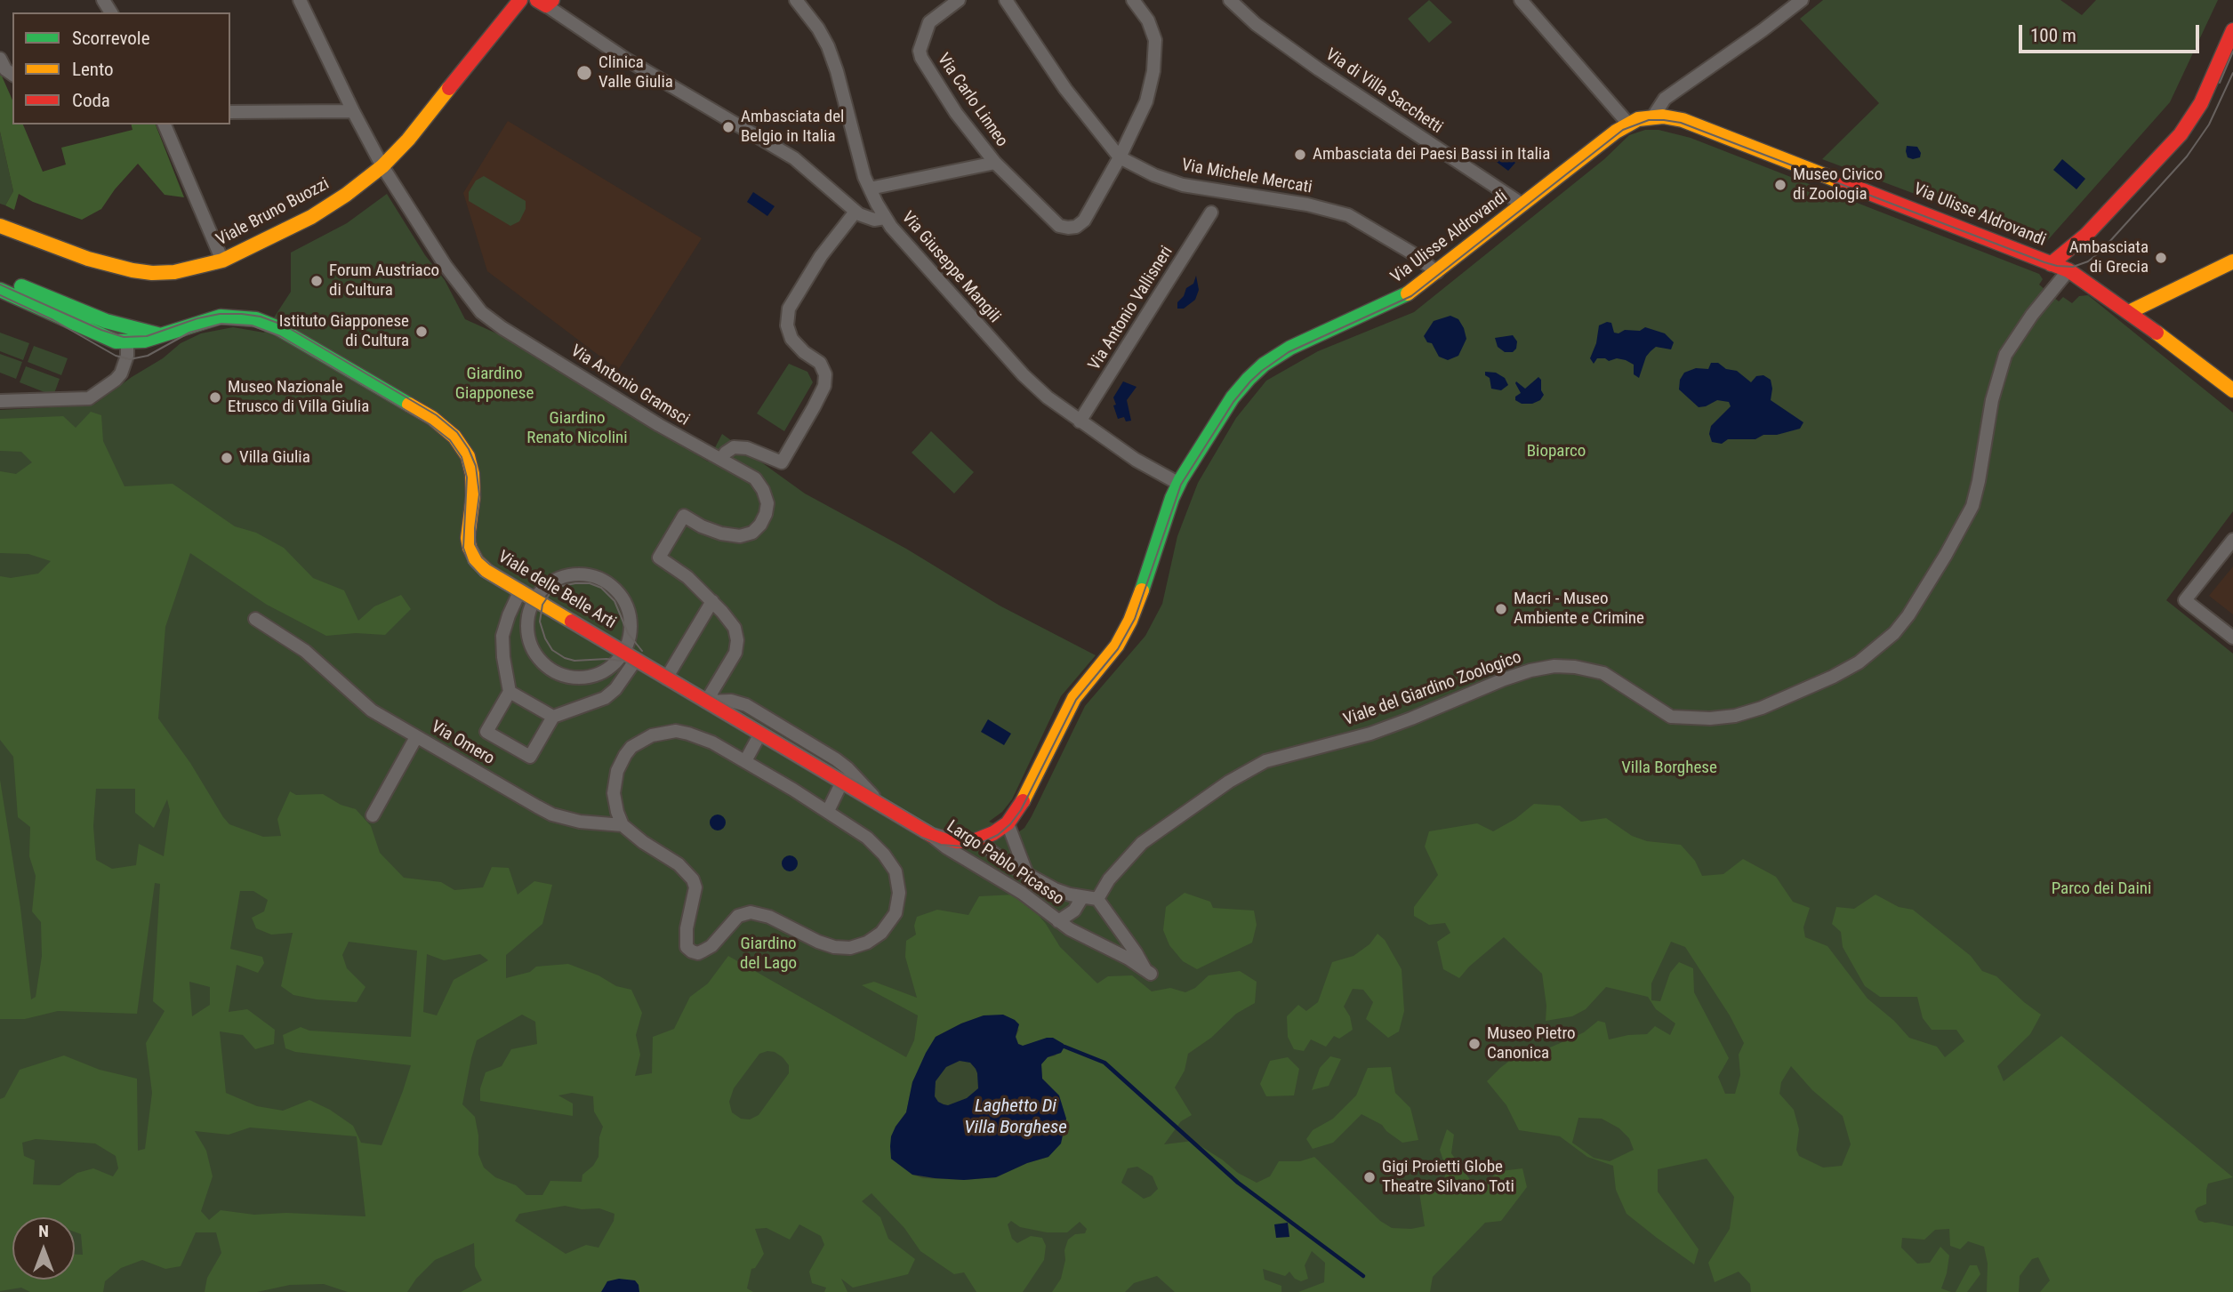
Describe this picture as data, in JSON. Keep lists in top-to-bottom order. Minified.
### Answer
{"streets":{"street":["Via di Villa Sacchetti","Via Carlo Linneo","Via Michele Mercati","Viale Bruno Buozzi","Via Ulisse Aldrovandi","Via Giuseppe Mangili","Via Antonio Vallisneri","Via Antonio Gramsci","Viale delle Belle Arti","Viale del Giardino Zoologico","Via Omero","Largo Pablo Picasso"]},"crossings":[["Via di Villa Sacchetti","Via Ulisse Aldrovandi"],["Via Carlo Linneo","Via Michele Mercati"],["Via Carlo Linneo","Via Giuseppe Mangili"],["Via Michele Mercati","Via Ulisse Aldrovandi"],["Viale Bruno Buozzi","Via Antonio Gramsci"],["Via Ulisse Aldrovandi","Via Giuseppe Mangili"],["Via Ulisse Aldrovandi","Viale delle Belle Arti"],["Via Ulisse Aldrovandi","Viale del Giardino Zoologico"],["Via Ulisse Aldrovandi","Largo Pablo Picasso"],["Via Giuseppe Mangili","Via Antonio Vallisneri"],["Via Antonio Gramsci","Viale delle Belle Arti"],["Viale delle Belle Arti","Largo Pablo Picasso"],["Viale del Giardino Zoologico","Largo Pablo Picasso"]],"water":["Laghetto Di Villa Borghese"],"parks":["Giardino Giapponese","Giardino Renato Nicolini","Bioparco","Villa Borghese","Parco dei Daini","Giardino del Lago"],"places":["Clinica Valle Giulia","Ambasciata del Belgio in Italia","Ambasciata dei Paesi Bassi in Italia","Museo Civico di Zoologia","Ambasciata di Grecia","Forum Austriaco di Cultura","Istituto Giapponese di Cultura","Museo Nazionale Etrusco di Villa Giulia","Villa Giulia","Macri - Museo Ambiente e Crimine","Museo Pietro Canonica","Gigi Proietti Globe Theatre Silvano Toti"],"legend":["Scorrevole","Lento","Coda"],"scale_bar":"100 m","north":"top"}
